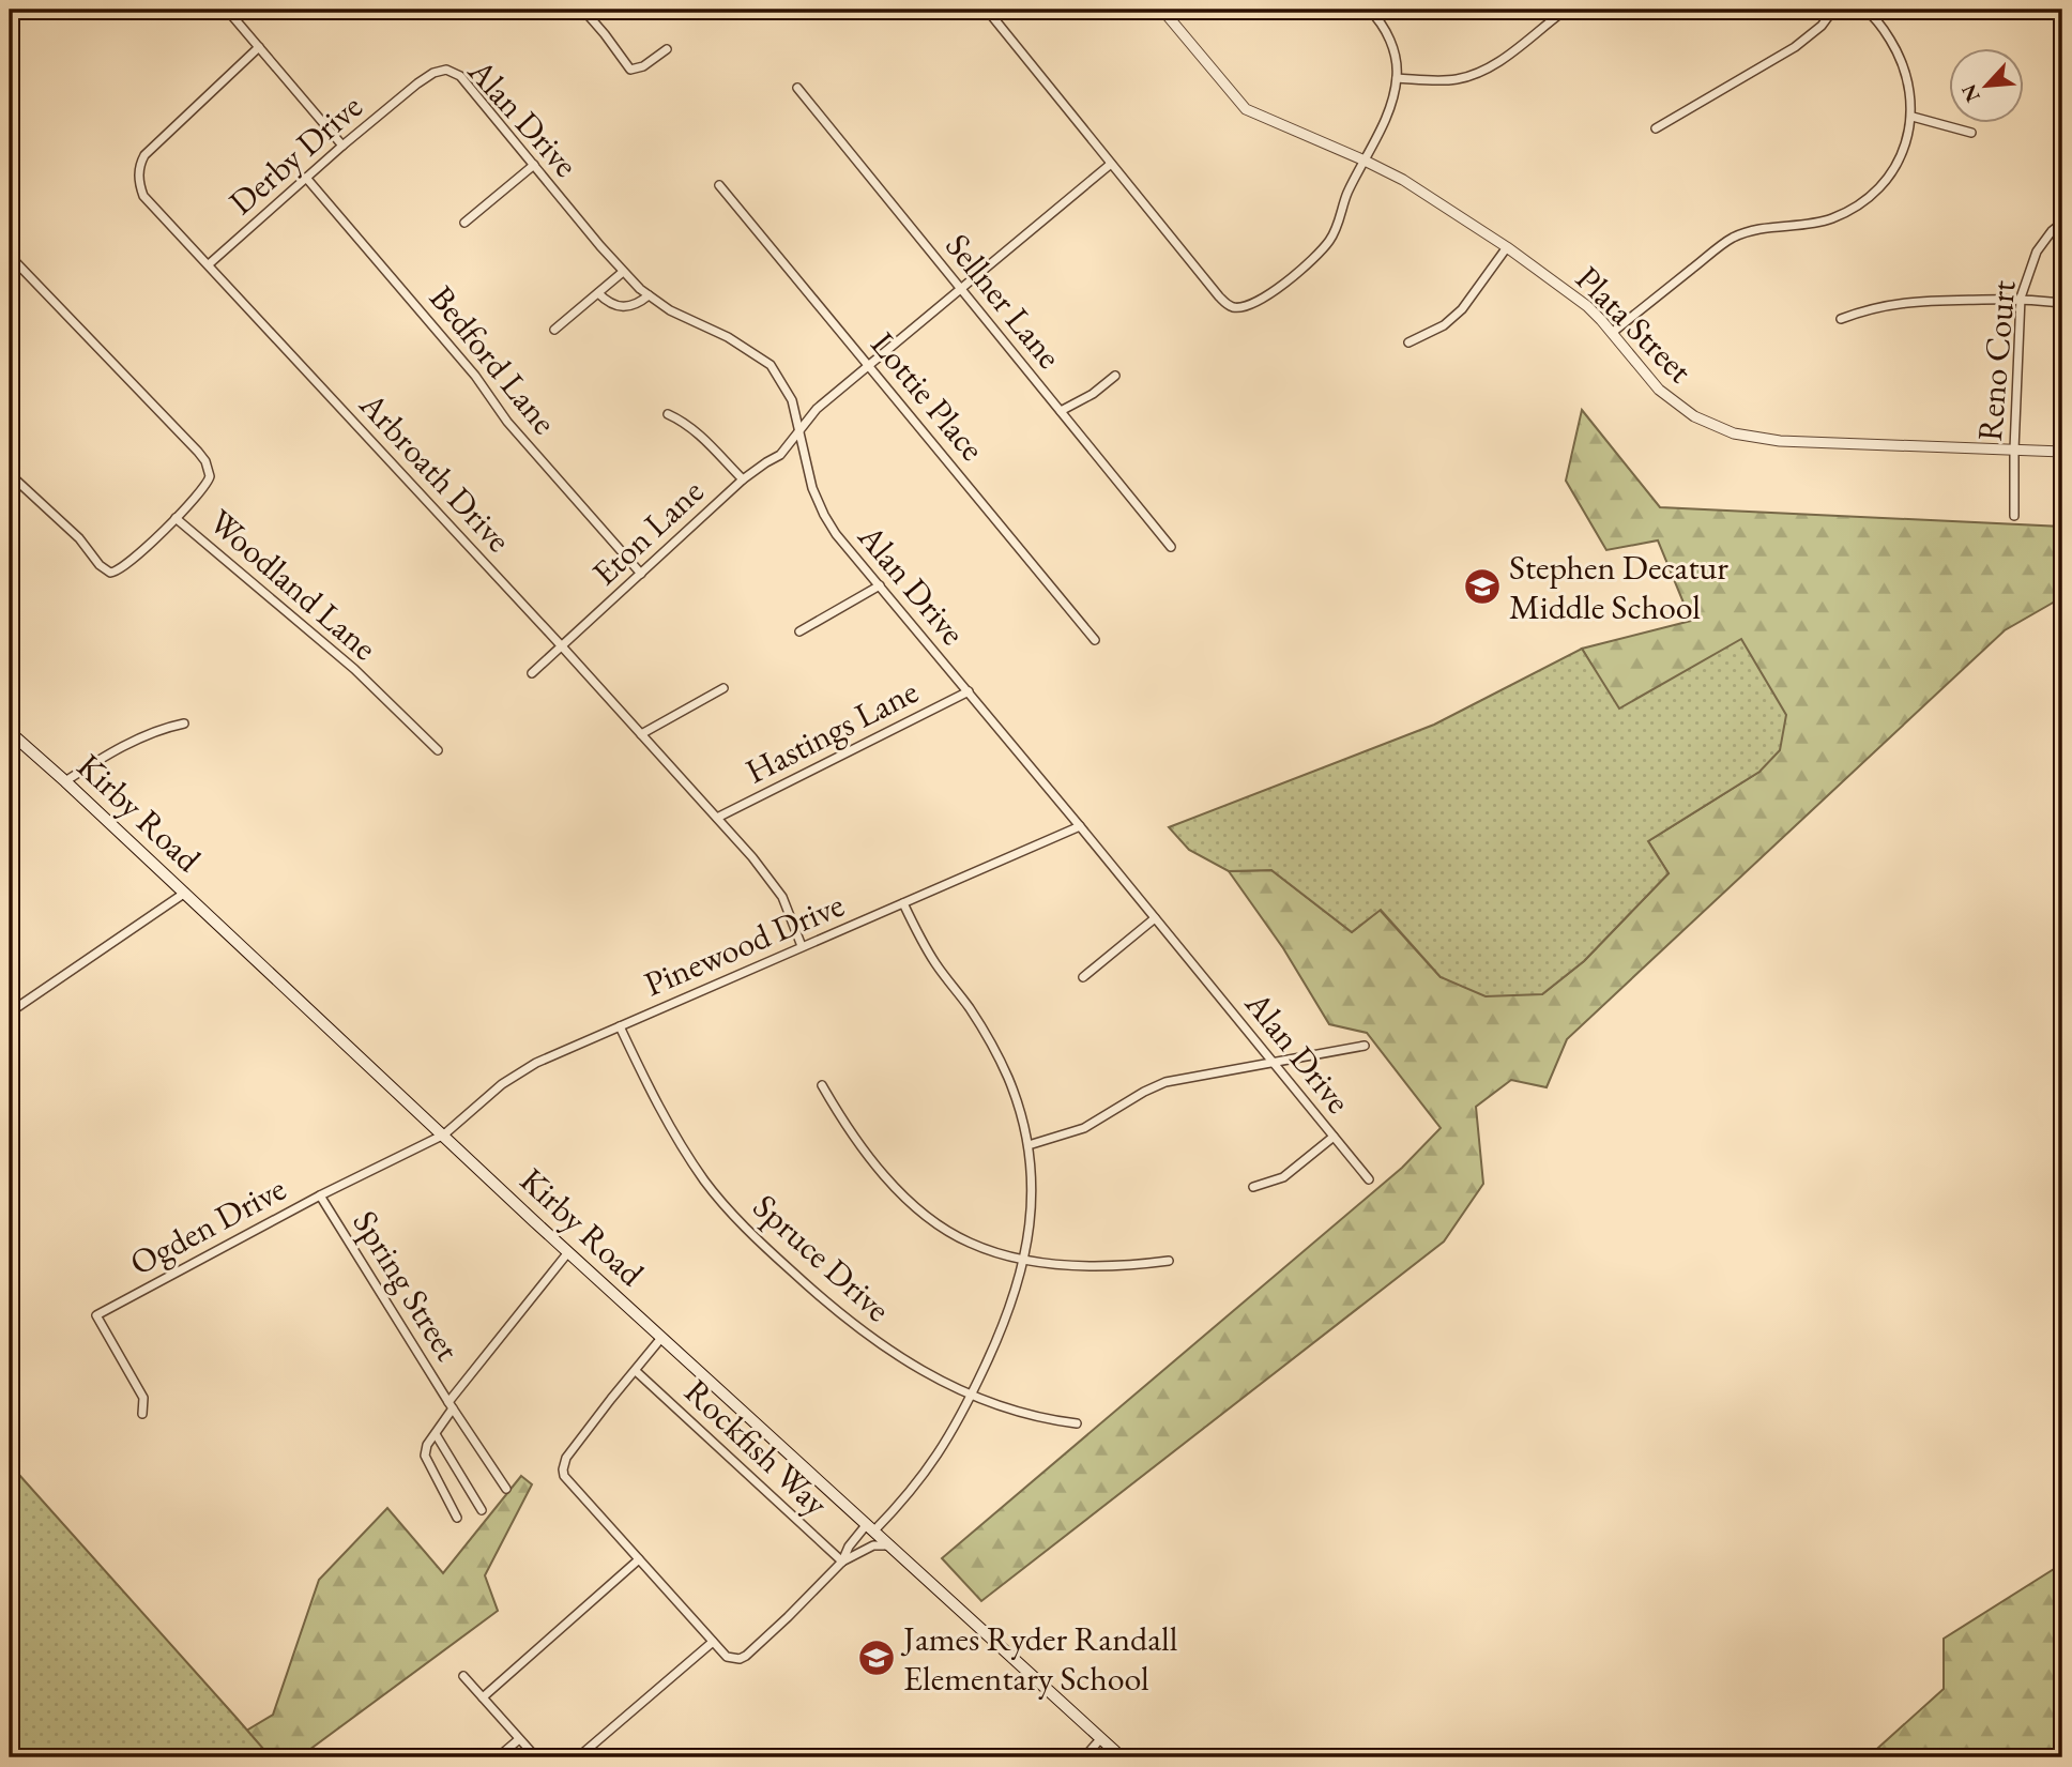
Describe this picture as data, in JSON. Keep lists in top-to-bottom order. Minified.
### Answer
{"streets":{"main road":["Kirby Road"],"street":["Alan Drive","Derby Drive","Sellner Lane","Plata Street","Bedford Lane","Reno Court","Lottie Place","Arbroath Drive","Eton Lane","Woodland Lane","Hastings Lane","Pinewood Drive","Ogden Drive","Spruce Drive","Spring Street","Rockfish Way"]},"crossings":[["Alan Drive","Derby Drive"],["Alan Drive","Eton Lane"],["Alan Drive","Hastings Lane"],["Alan Drive","Pinewood Drive"],["Derby Drive","Bedford Lane"],["Derby Drive","Arbroath Drive"],["Sellner Lane","Eton Lane"],["Plata Street","Reno Court"],["Bedford Lane","Eton Lane"],["Lottie Place","Eton Lane"],["Arbroath Drive","Eton Lane"],["Arbroath Drive","Hastings Lane"],["Arbroath Drive","Pinewood Drive"],["Kirby Road","Pinewood Drive"],["Kirby Road","Ogden Drive"],["Pinewood Drive","Ogden Drive"],["Pinewood Drive","Spruce Drive"],["Ogden Drive","Spring Street"]],"places":{"school or university":["Stephen Decatur Middle School","James Ryder Randall Elementary School"]},"north":"bottom left"}
